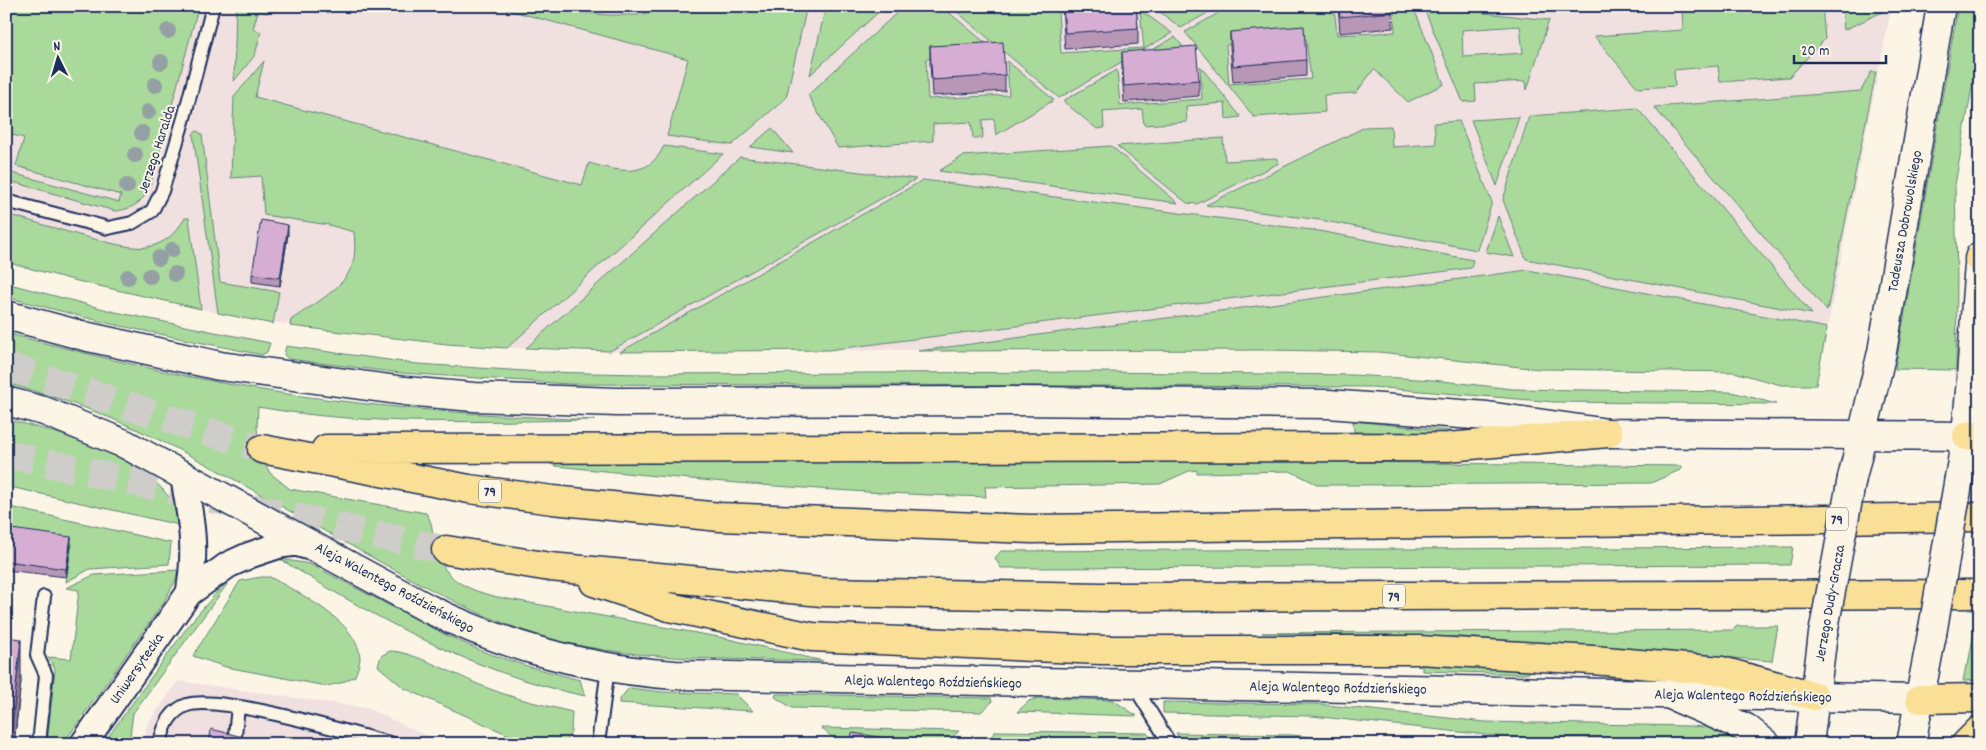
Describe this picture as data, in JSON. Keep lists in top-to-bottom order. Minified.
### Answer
{"streets":{"main road":["Tadeusza Dobrowolskiego","79","Aleja Walentego Roździeńskiego","Jerzego Dudy-Gracza"],"street":["Uniwersytecka"],"lane":["Jerzego Haralda"]},"crossings":[["Tadeusza Dobrowolskiego","Jerzego Dudy-Gracza"],["Aleja Walentego Roździeńskiego","Jerzego Dudy-Gracza"],["Aleja Walentego Roździeńskiego","Uniwersytecka"]],"scale_bar":"20 m","north":"top"}
